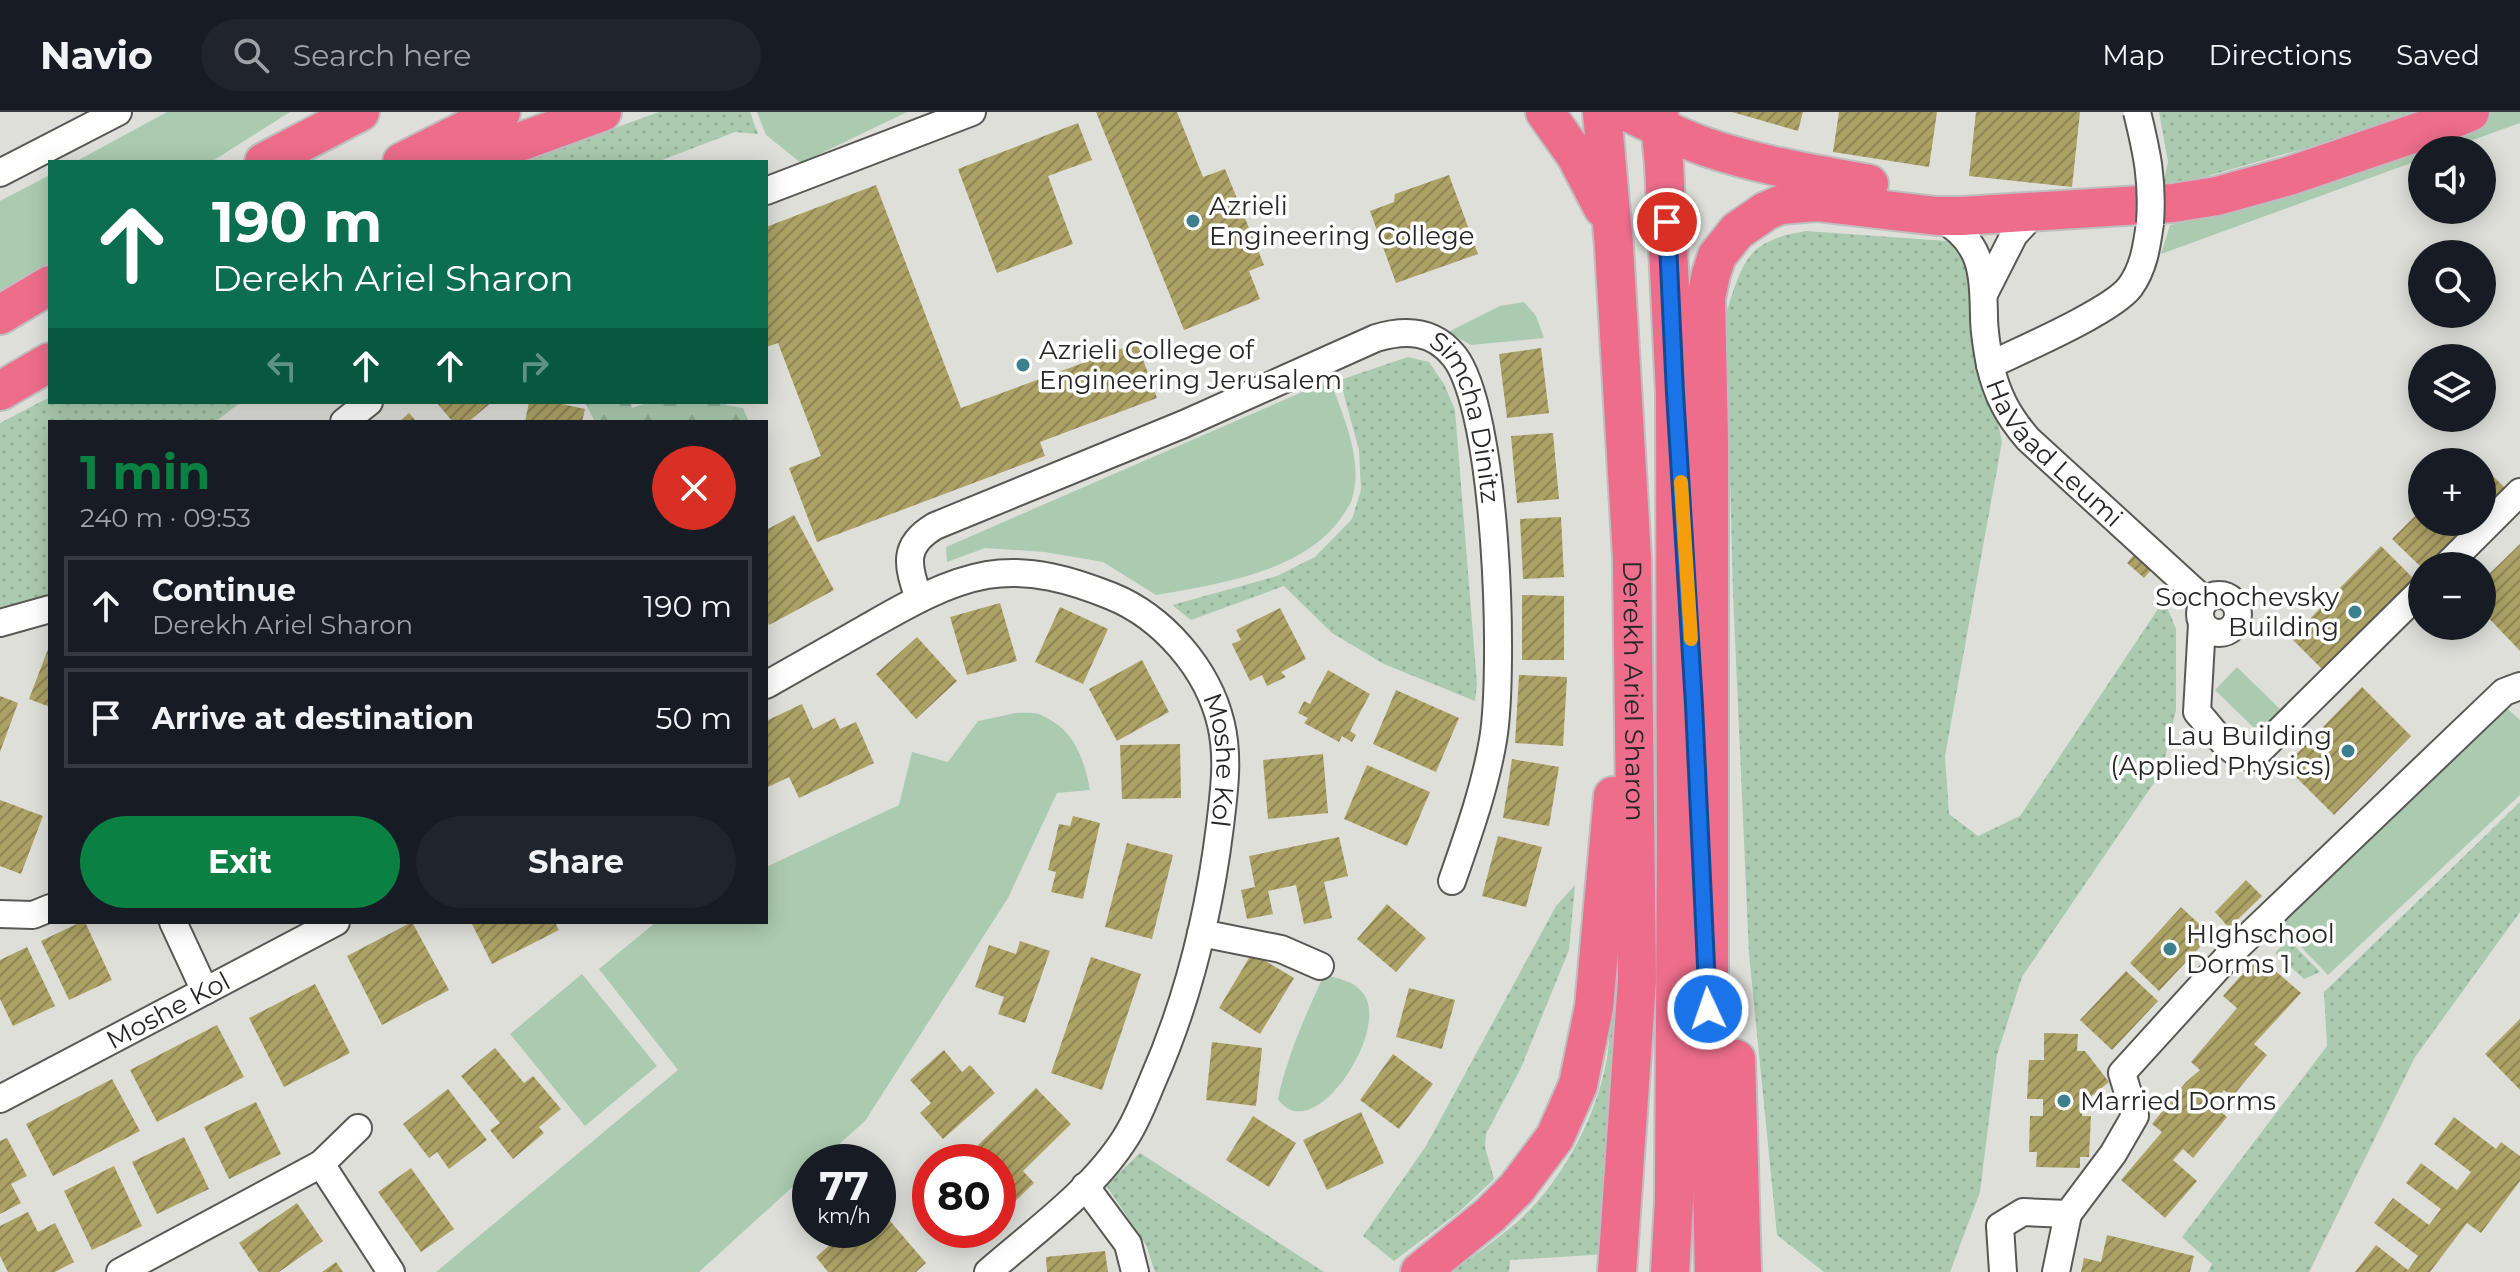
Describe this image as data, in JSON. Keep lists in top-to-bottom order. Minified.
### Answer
{"streets":{"highway":["Derekh Ariel Sharon"],"street":["Simcha Dinitz","HaVaad Leumi","Moshe Kol"]},"crossings":[["Simcha Dinitz","Moshe Kol"]],"places":["Azrieli Engineering College","Azrieli College of Engineering Jerusalem","Sochochevsky Building","Lau Building (Applied Physics)","HIghschool Dorms 1","Married Dorms"],"page":{"header":"Navio","search":"Search here","nav":["Map","Directions","Saved"],"map_buttons":["+","−"],"turn":["190 m","Derekh Ariel Sharon"],"heading":["1 min","240 m · 09:53"],"list":[{"name":"Continue","note":"Derekh Ariel Sharon","value":"190 m"},{"name":"Arrive at destination","value":"50 m"}],"buttons":["Exit","Share"],"speed":"77 km/h","limit":"80"}}
